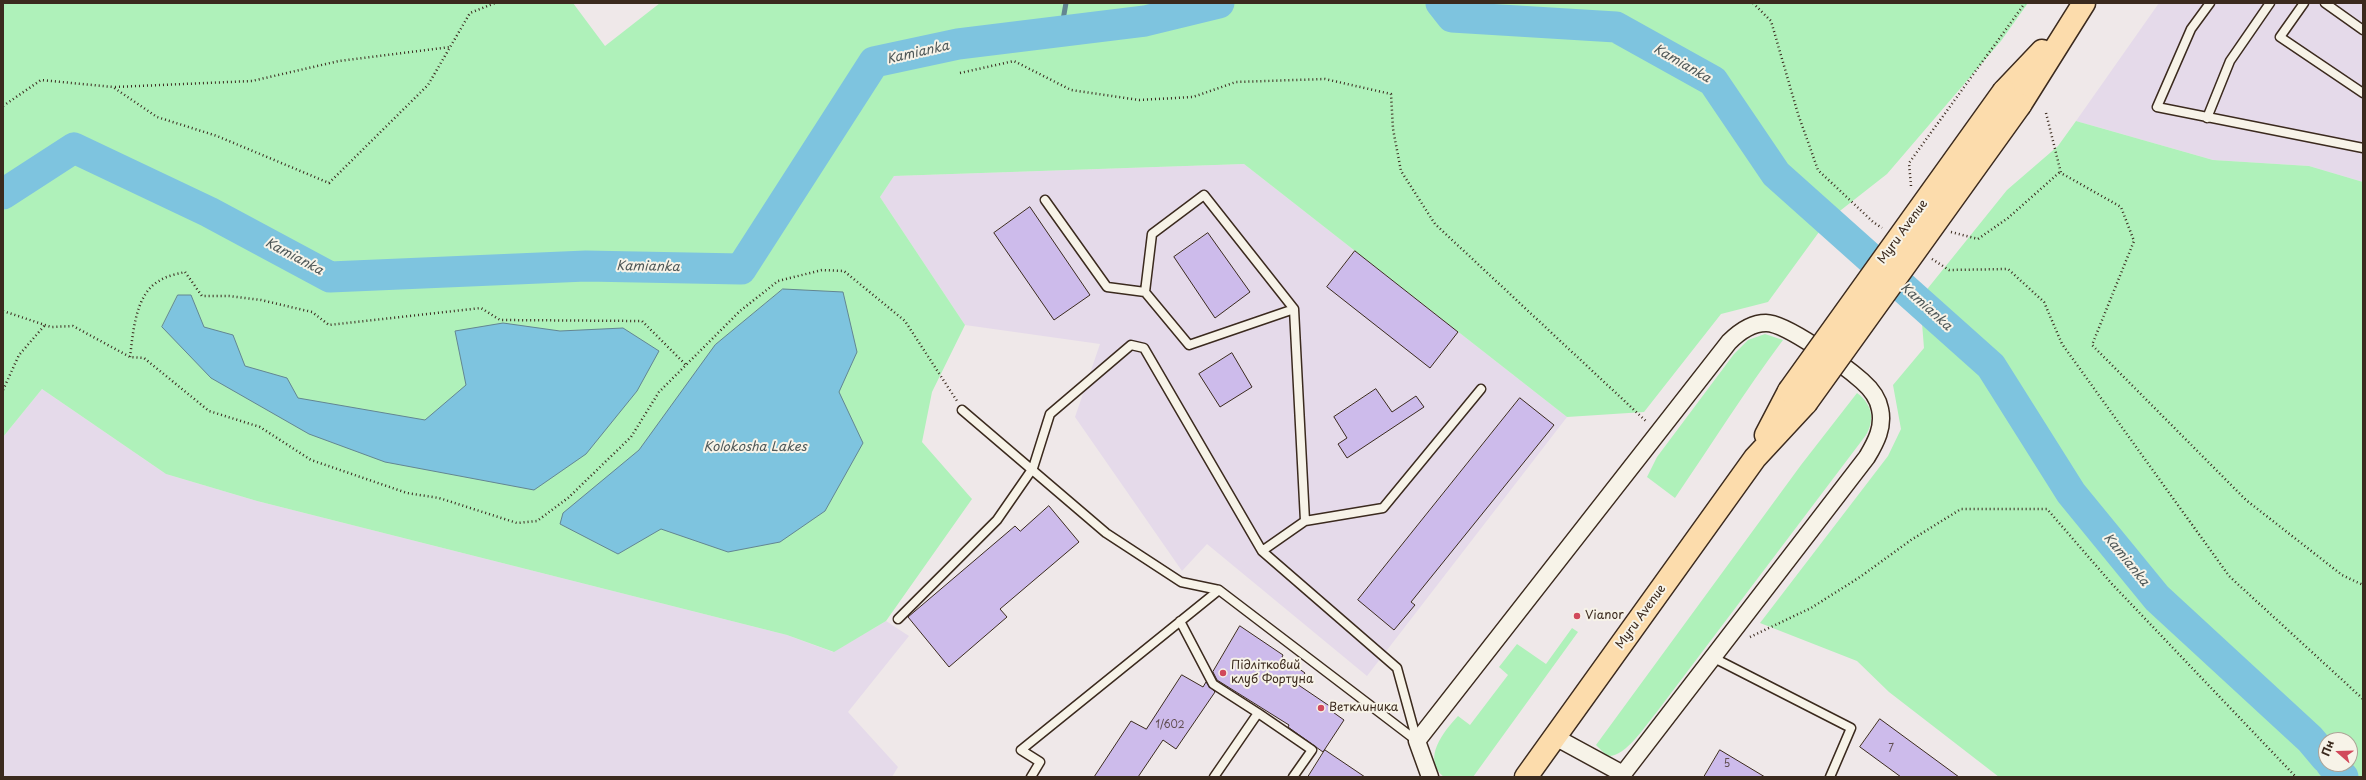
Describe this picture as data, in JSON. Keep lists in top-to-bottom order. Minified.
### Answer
{"streets":{"main road":["Myru Avenue"]},"water":["Kamianka","Kolokosha Lakes"],"places":["Vianor","Підлітковий клуб Фортуна","Ветклиника"],"house_numbers":["1/602","7","5"],"north":"left"}
